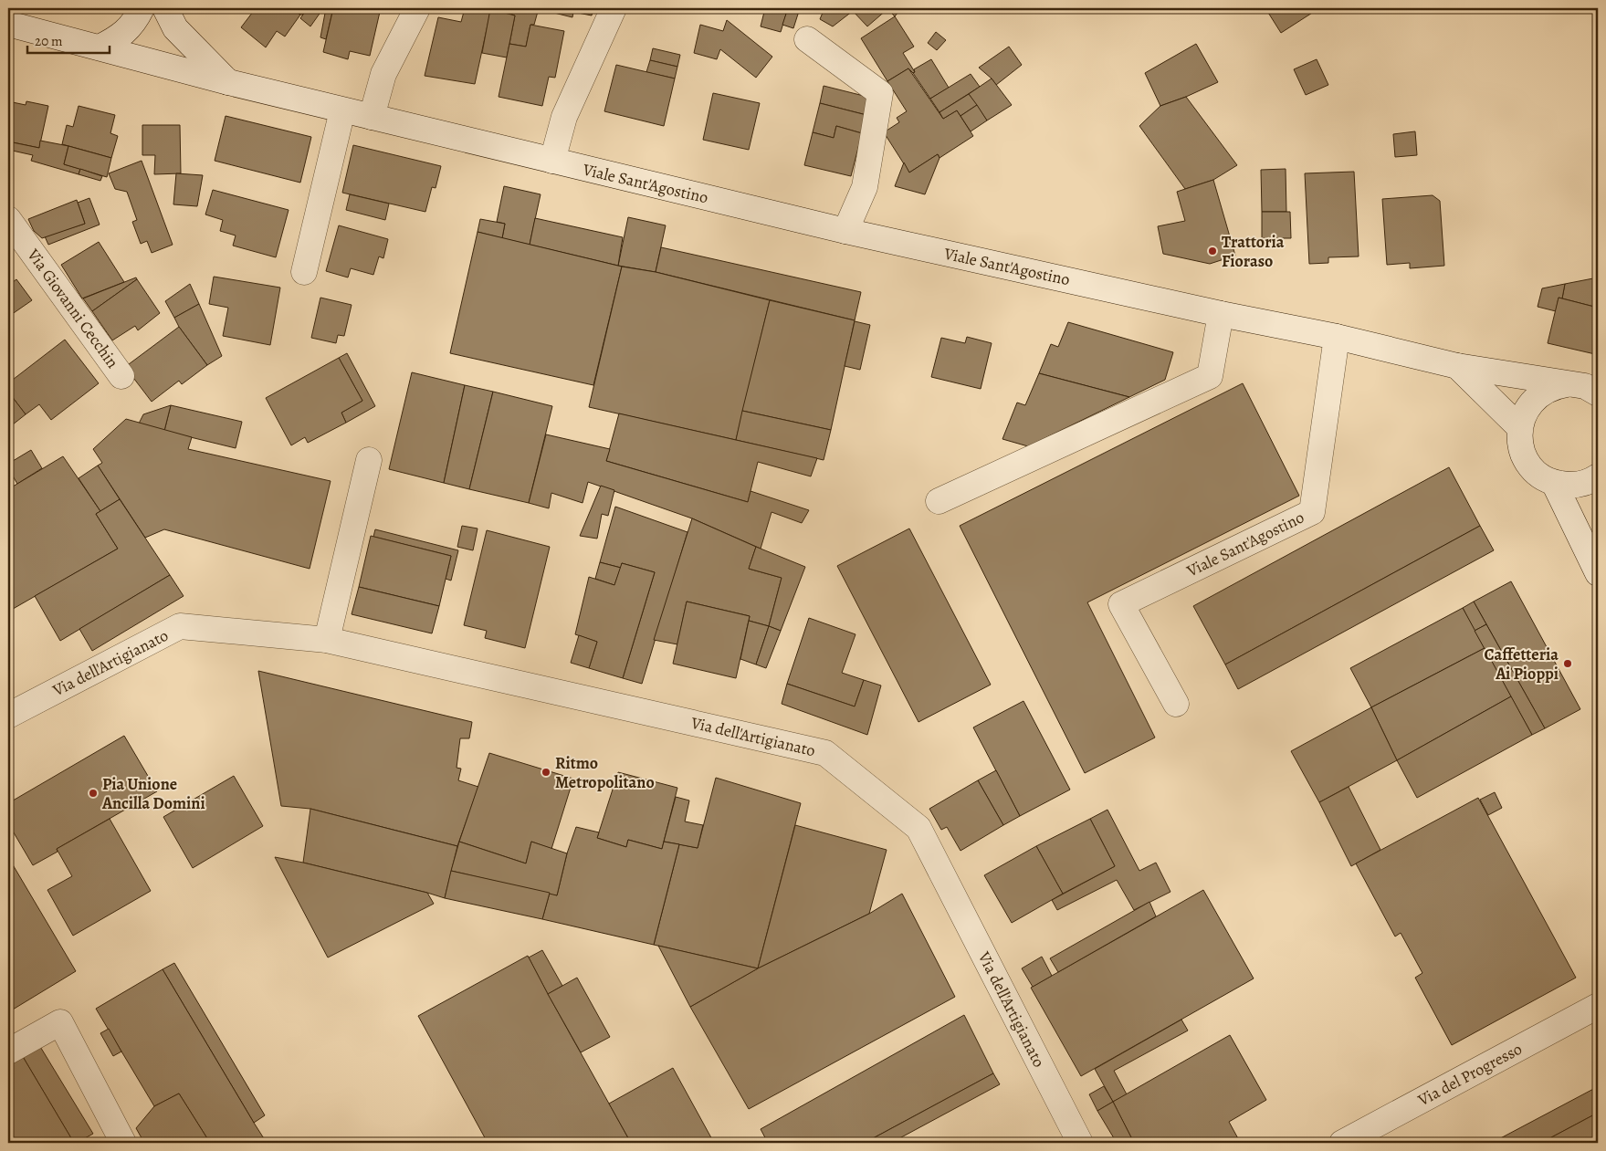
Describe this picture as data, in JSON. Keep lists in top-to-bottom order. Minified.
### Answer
{"streets":{"street":["Viale Sant'Agostino","Via Giovanni Cecchin","Via dell'Artigianato","Via del Progresso"]},"places":["Trattoria Fioraso","Caffetteria Ai Pioppi","Ritmo Metropolitano","Pia Unione Ancilla Domini"],"scale_bar":"20 m"}
